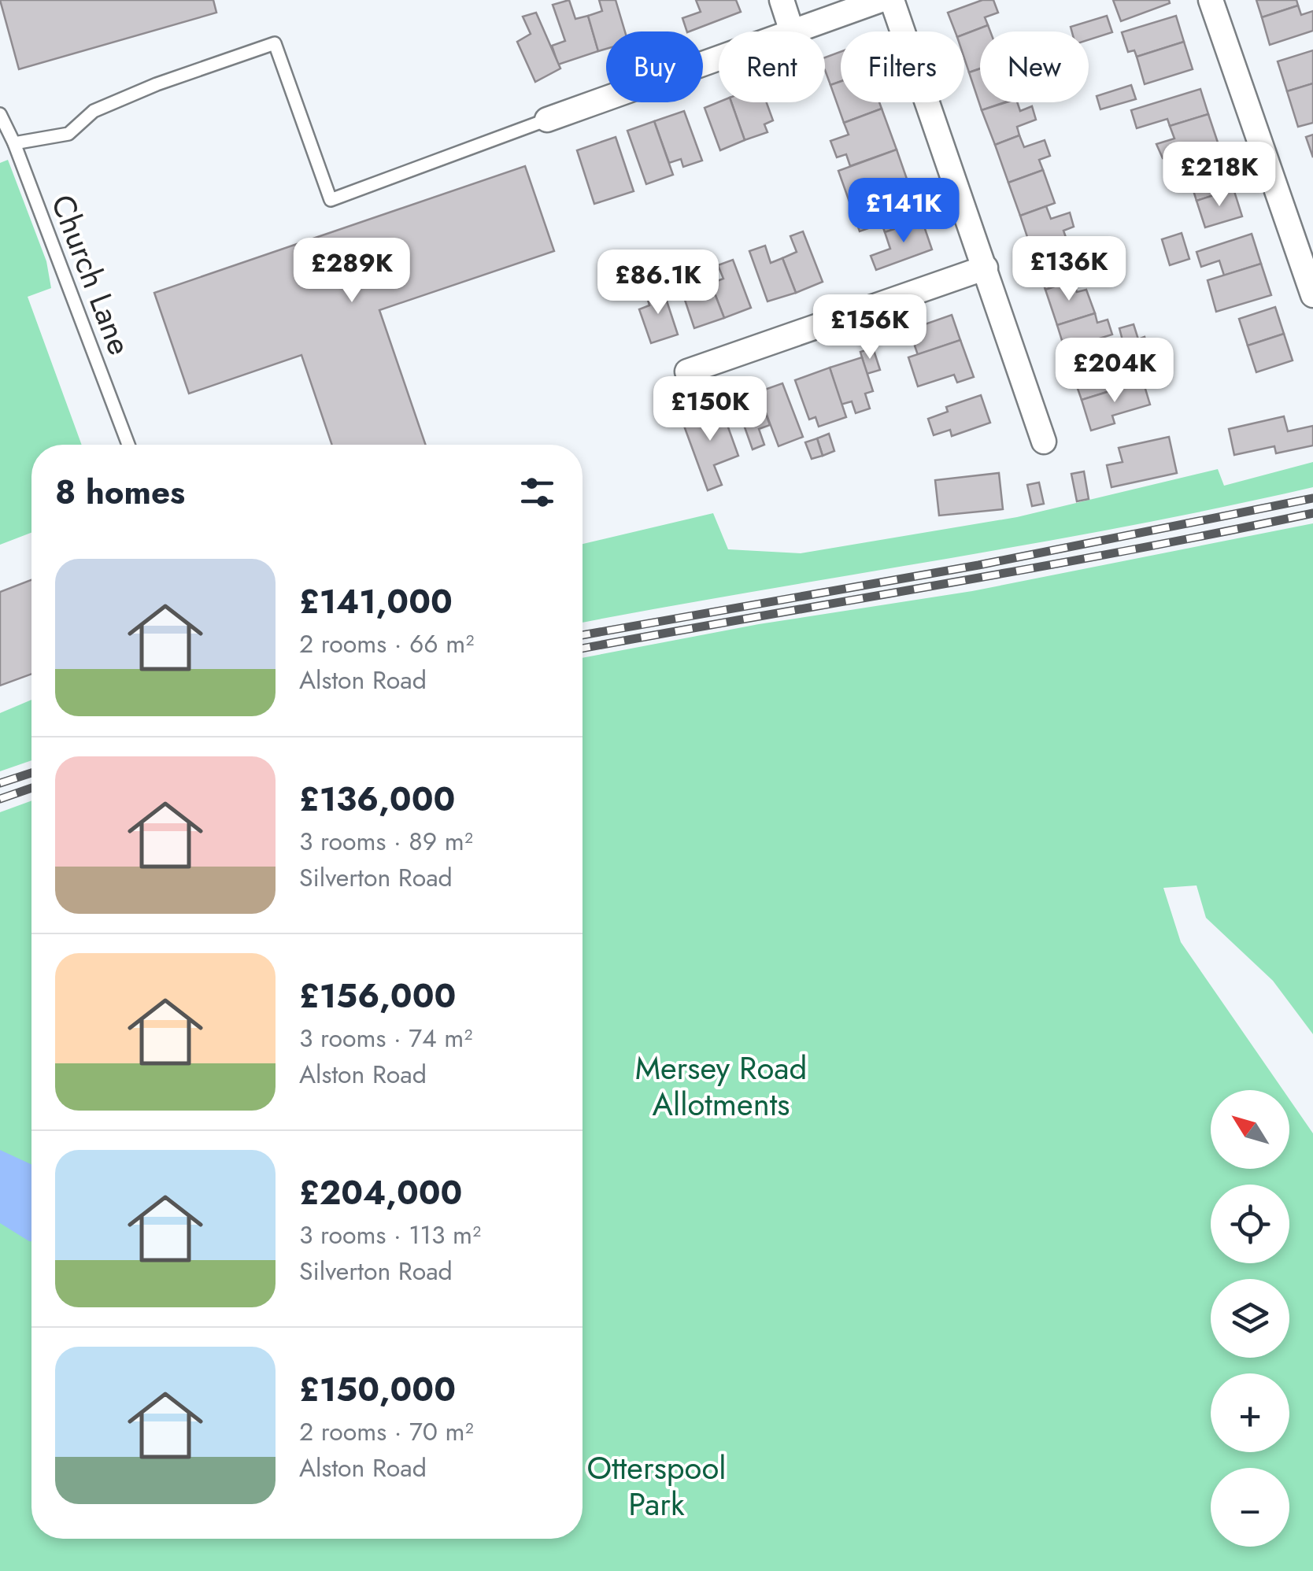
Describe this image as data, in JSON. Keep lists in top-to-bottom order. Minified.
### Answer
{"streets":{"lane":["Church Lane"]},"parks":["Mersey Road Allotments","Otterspool Park"],"north":"top left","page":{"chip":["Buy","Rent","Filters","New"],"price":["£218K","£141K","£136K","£289K","£86.1K","£156K","£204K","£150K"],"heading":"8 homes","list":[{"name":"£141,000","note":"2 rooms · 66 m² · Alston Road"},{"name":"£136,000","note":"3 rooms · 89 m² · Silverton Road"},{"name":"£156,000","note":"3 rooms · 74 m² · Alston Road"},{"name":"£204,000","note":"3 rooms · 113 m² · Silverton Road"},{"name":"£150,000","note":"2 rooms · 70 m² · Alston Road"}],"map_buttons":["+","−"]}}
